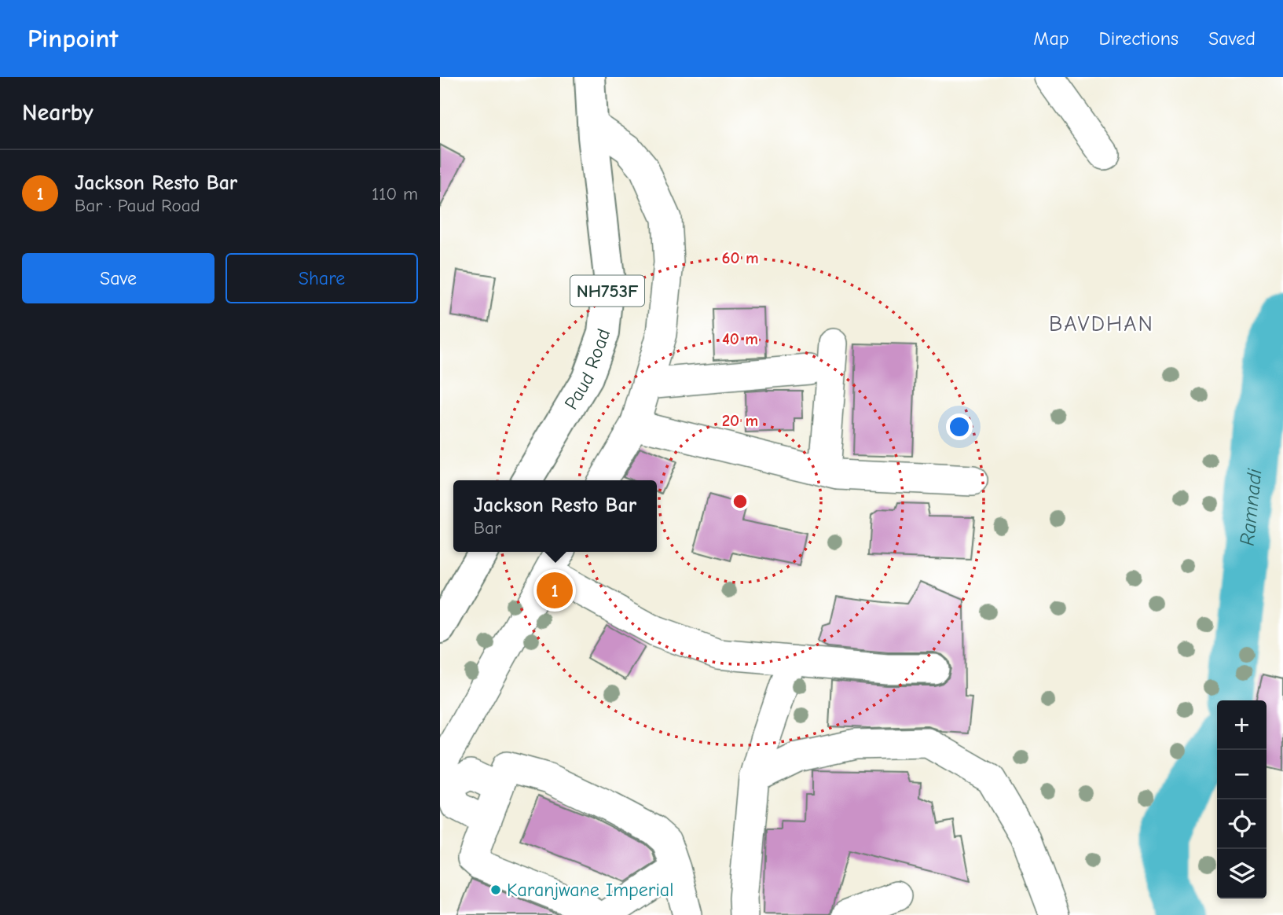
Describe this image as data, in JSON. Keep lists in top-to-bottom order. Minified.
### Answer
{"streets":{"main road":["NH753F","Paud Road"]},"districts":["BAVDHAN"],"water":["Ramnadi"],"places":["Karanjwane Imperial"],"page":{"header":"Pinpoint","nav":["Map","Directions","Saved"],"heading":"Nearby","list":[{"mark":"1","name":"Jackson Resto Bar","note":"Bar · Paud Road","value":"110 m"}],"buttons":["Save","Share"],"popup":["Jackson Resto Bar","Bar"],"pins":"1","map_buttons":["+","−"]},"rings":["60 m","40 m","20 m"]}
